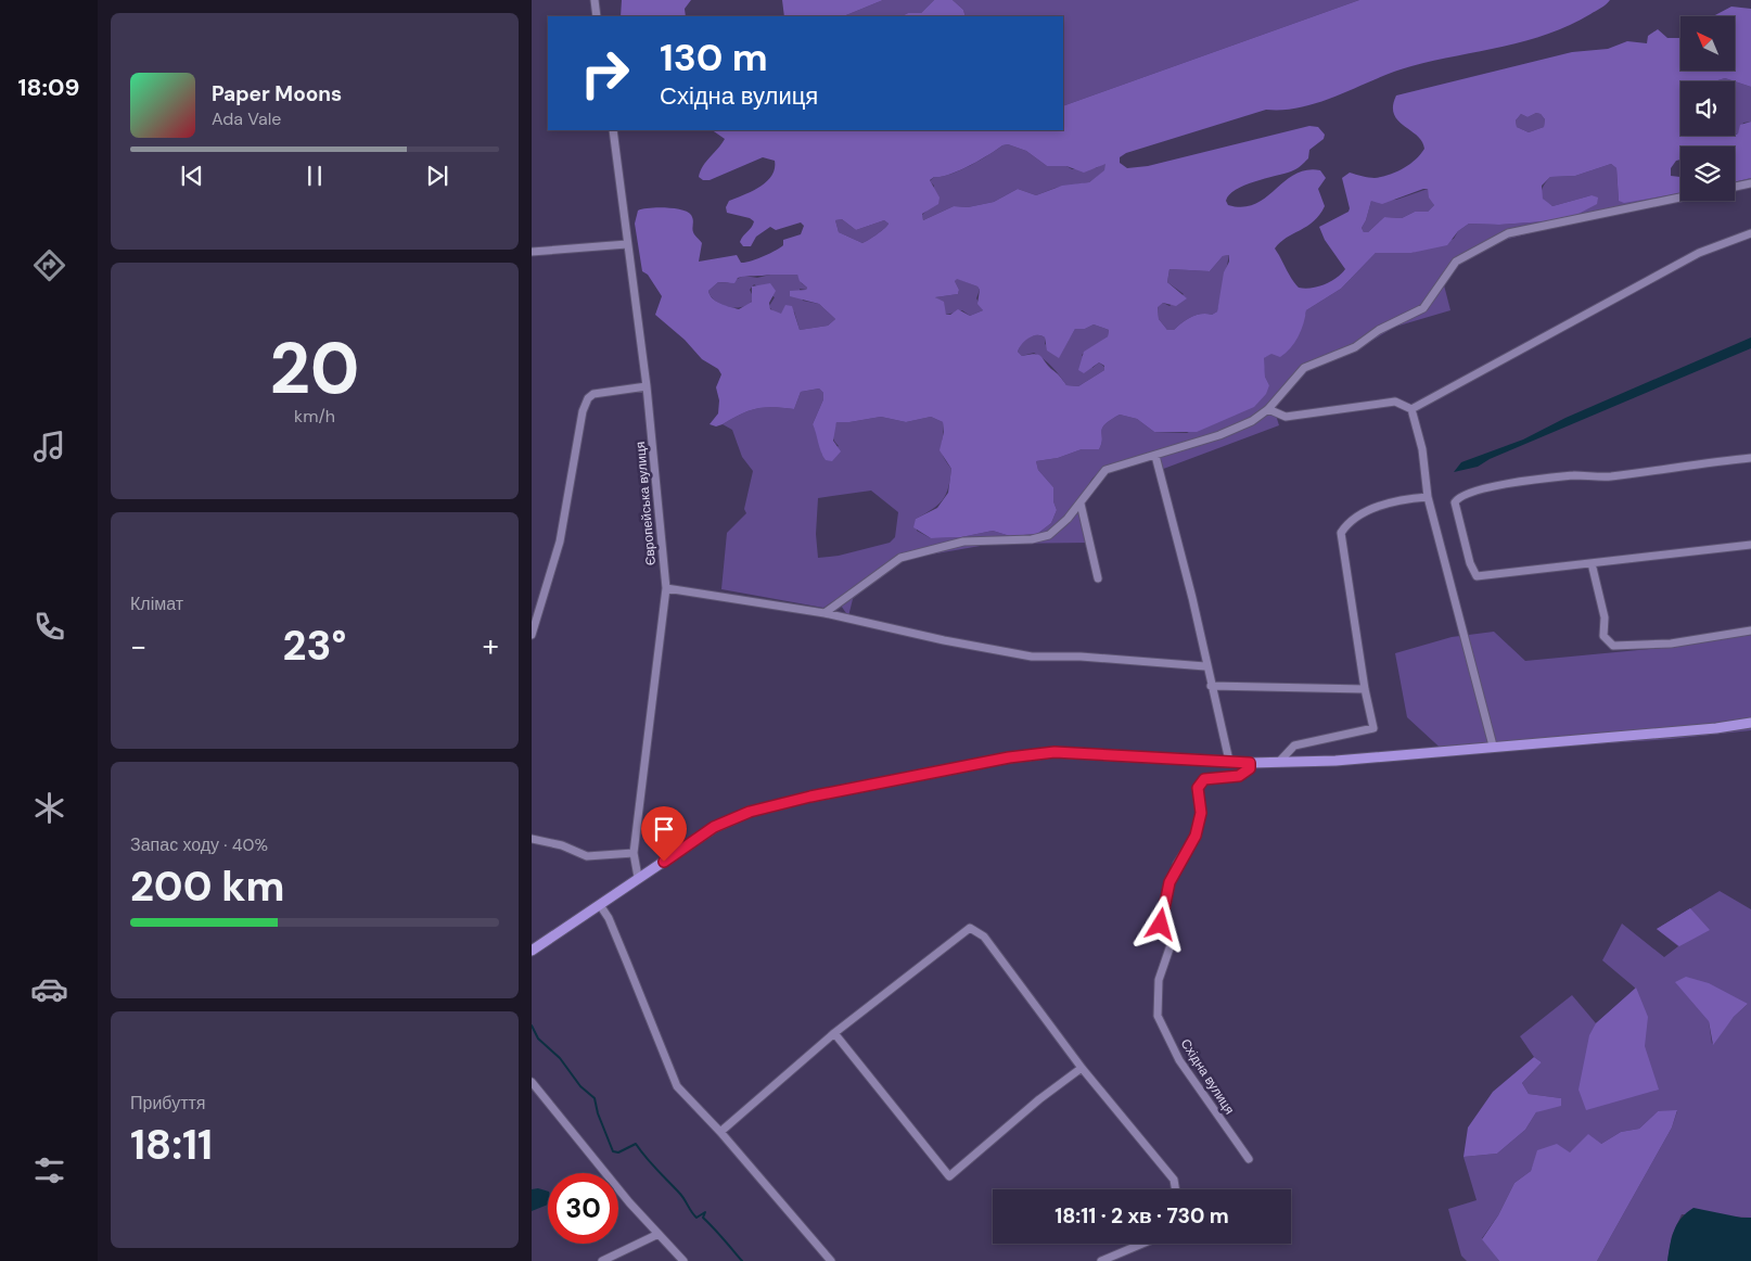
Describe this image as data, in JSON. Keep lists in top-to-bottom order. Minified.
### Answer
{"streets":{"street":["Європейська вулиця","Східна вулиця"]},"north":"top left","page":{"tabs":"18:09","turn":["130 m","Східна вулиця"],"song":["Paper Moons","Ada Vale"],"tile":[["20","km/h"],"Клімат",["Запас ходу · 40%","200 km"],["Прибуття","18:11"]],"heat":["−","23°","+"],"limit":"30","trip":"18:11 · 2 хв · 730 m"}}
